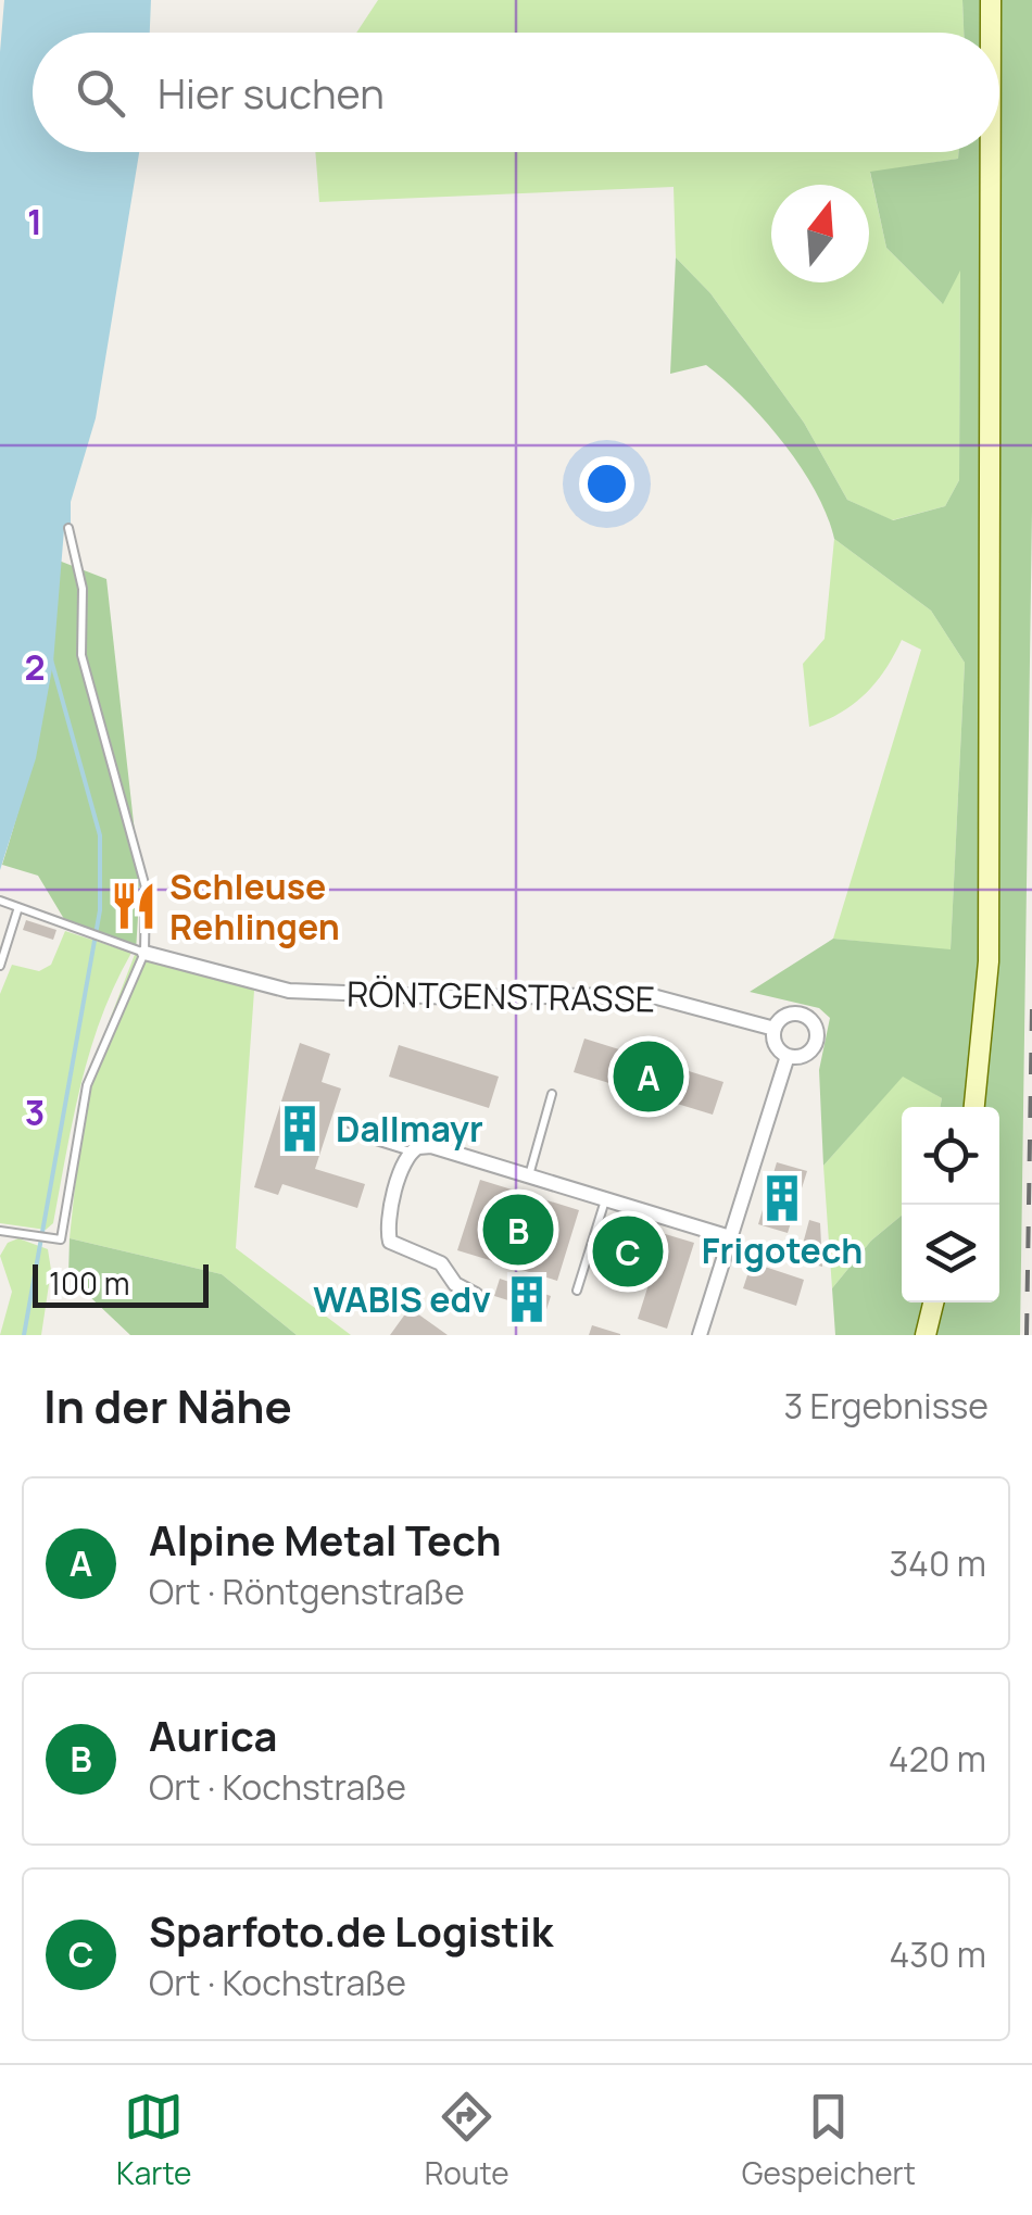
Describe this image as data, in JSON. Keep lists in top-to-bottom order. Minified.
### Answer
{"streets":{"street":["RÖNTGENSTRASSE"]},"places":{"restaurant":["Schleuse Rehlingen"],"building":["Dallmayr","Frigotech","WABIS edv"]},"scale_bar":"100 m","north":"top","page":{"search":"Hier suchen","pins":["A","B","C"],"scale":"100 m","heading":["In der Nähe","3 Ergebnisse"],"list":[{"mark":"A","name":"Alpine Metal Tech","note":"Ort · Röntgenstraße","value":"340 m"},{"mark":"B","name":"Aurica","note":"Ort · Kochstraße","value":"420 m"},{"mark":"C","name":"Sparfoto.de Logistik","note":"Ort · Kochstraße","value":"430 m"}],"nav":["Karte","Route","Gespeichert"]},"grid":{"rows":["1","2","3"]}}
